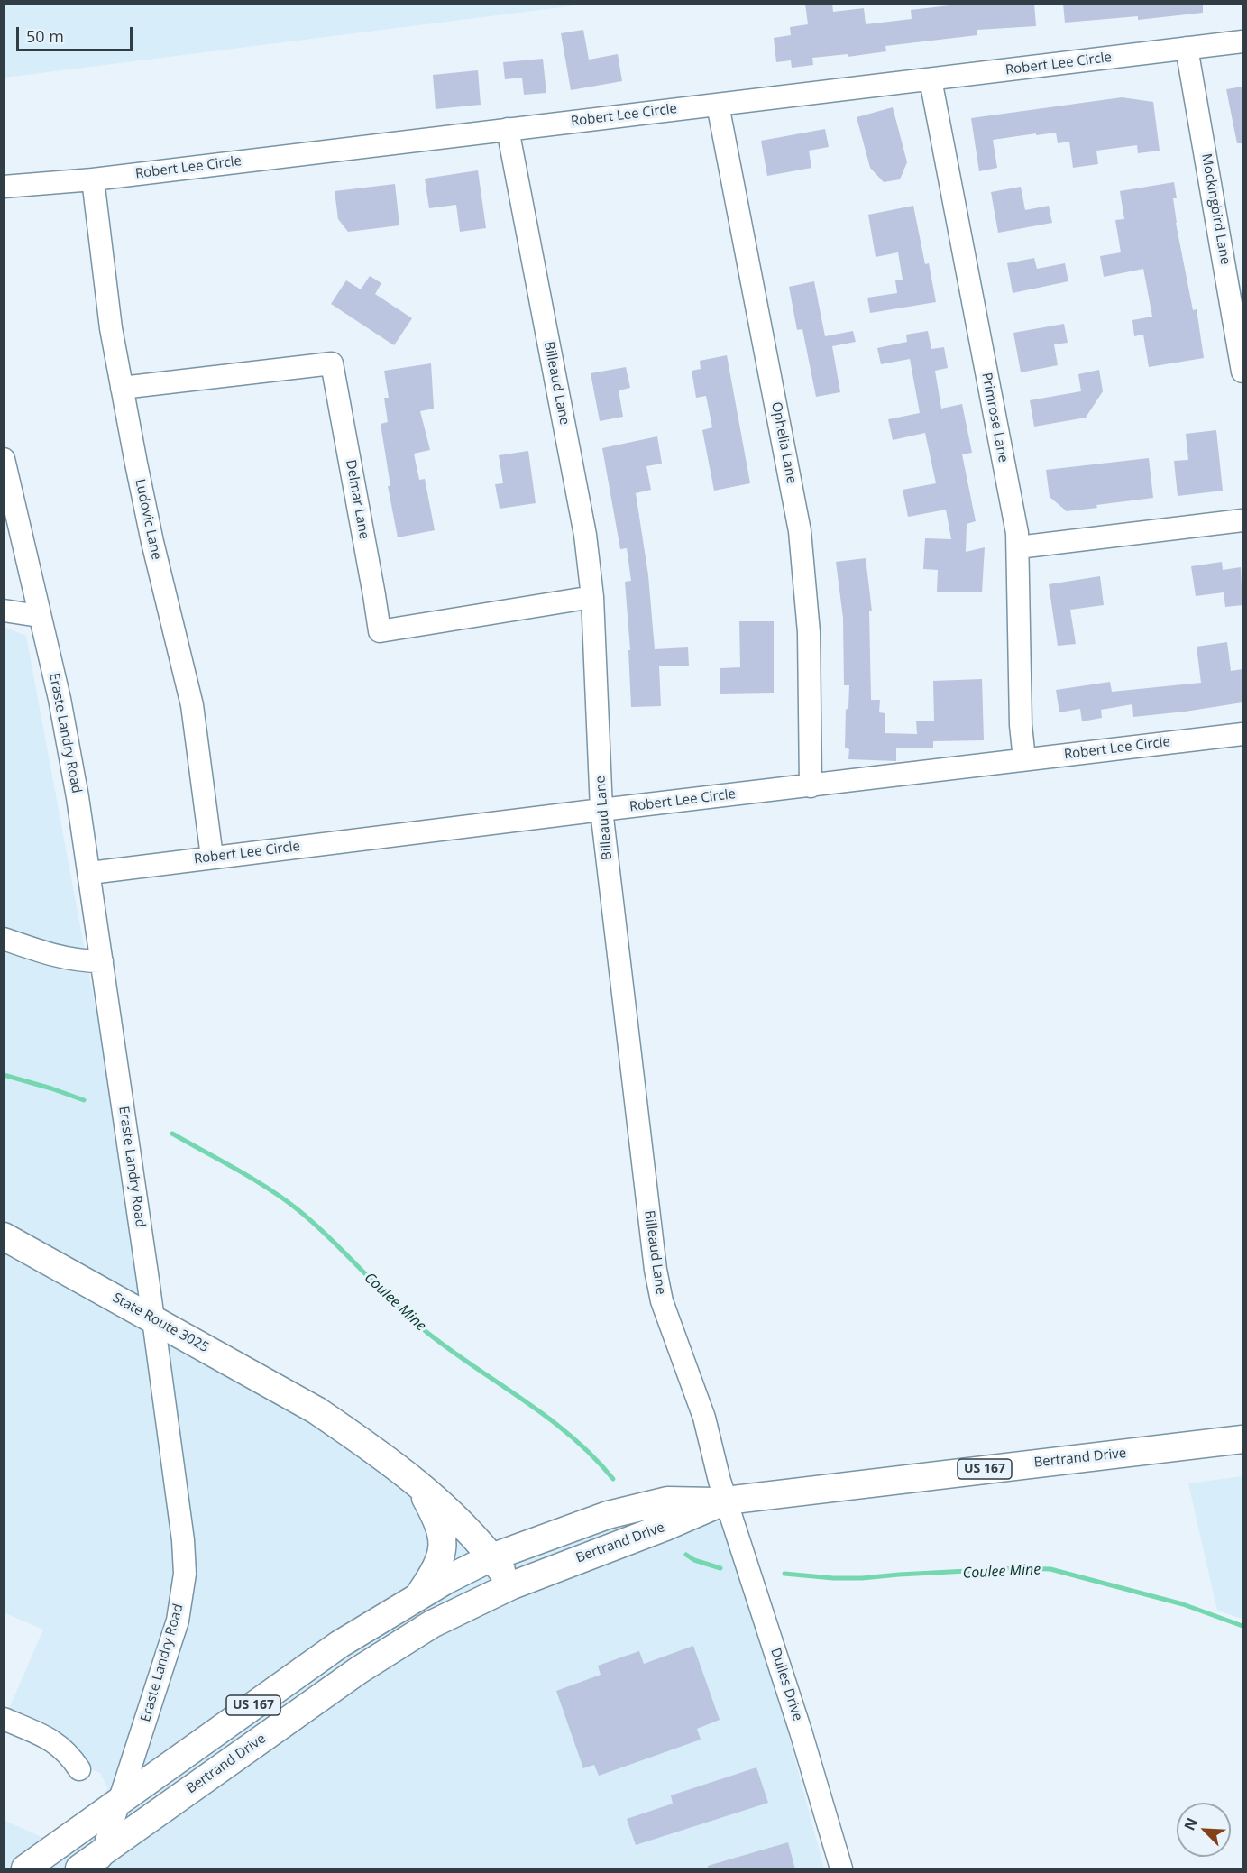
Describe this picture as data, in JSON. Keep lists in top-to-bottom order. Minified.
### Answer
{"streets":{"main road":["State Route 3025","Bertrand Drive","US 167"],"street":["Robert Lee Circle","Mockingbird Lane","Billeaud Lane","Primrose Lane","Ophelia Lane","Delmar Lane","Ludovic Lane","Eraste Landry Road","Dulles Drive"]},"crossings":[["Robert Lee Circle","Mockingbird Lane"],["Robert Lee Circle","Billeaud Lane"],["Robert Lee Circle","Primrose Lane"],["Robert Lee Circle","Ophelia Lane"],["Robert Lee Circle","Ludovic Lane"],["Robert Lee Circle","Eraste Landry Road"],["Billeaud Lane","Delmar Lane"],["Billeaud Lane","Bertrand Drive"],["Billeaud Lane","Dulles Drive"],["Delmar Lane","Ludovic Lane"],["Eraste Landry Road","State Route 3025"],["Eraste Landry Road","Bertrand Drive"],["State Route 3025","Bertrand Drive"],["Bertrand Drive","Dulles Drive"]],"water":["Coulee Mine"],"scale_bar":"50 m","north":"top left"}
